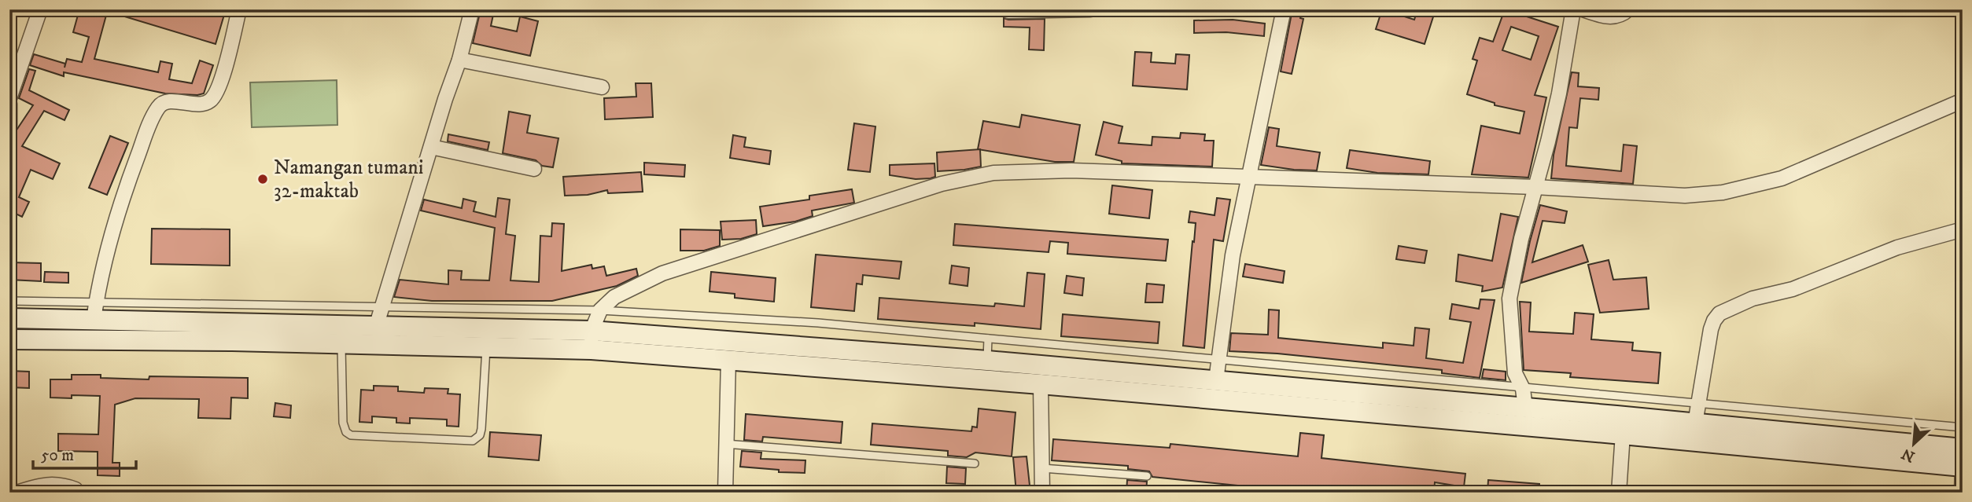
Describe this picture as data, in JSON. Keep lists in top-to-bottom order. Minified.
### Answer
{"places":["Namangan tumani 32-maktab"],"scale_bar":"50 m","north":"bottom left"}
